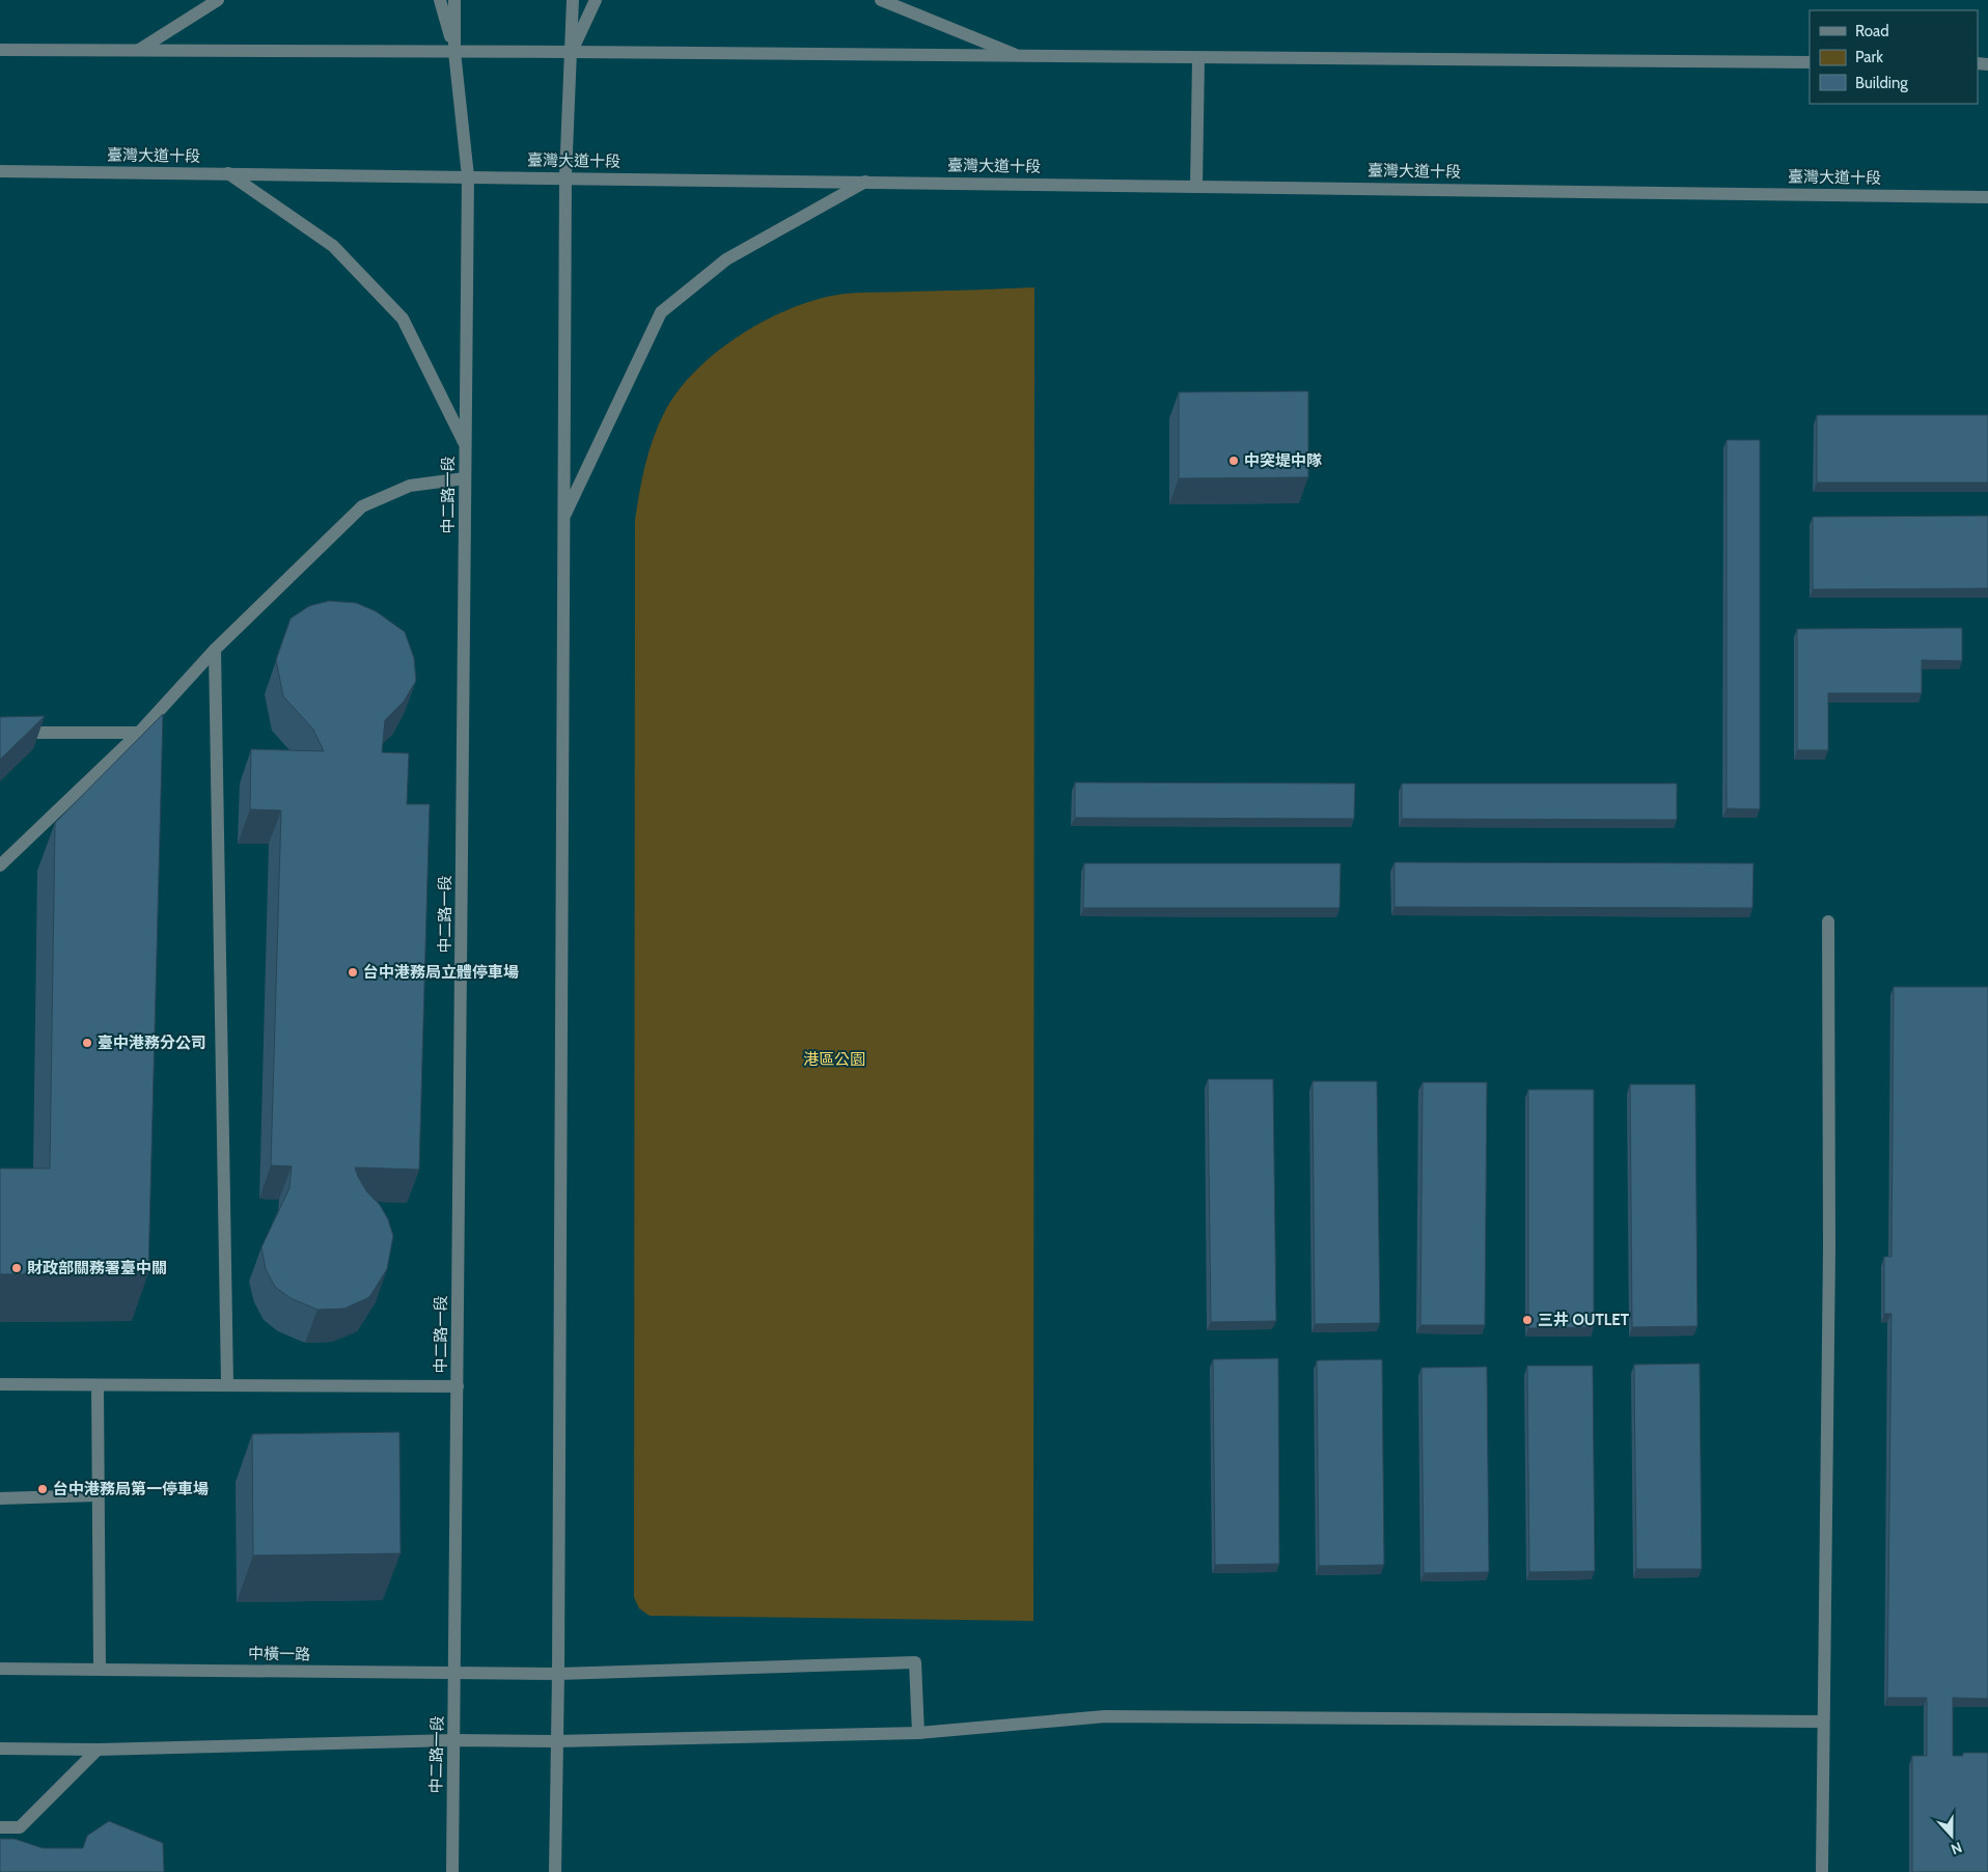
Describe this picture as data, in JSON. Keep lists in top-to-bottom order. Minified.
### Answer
{"streets":{"street":["臺灣大道十段","中二路一段","中橫一路"]},"crossings":[["臺灣大道十段","中二路一段"],["中二路一段","中橫一路"]],"parks":["港區公園"],"places":["中突堤中隊","台中港務局立體停車場","臺中港務分公司","財政部關務署臺中關","三井 OUTLET","台中港務局第一停車場"],"legend":["Road","Park","Building"],"north":"bottom"}
